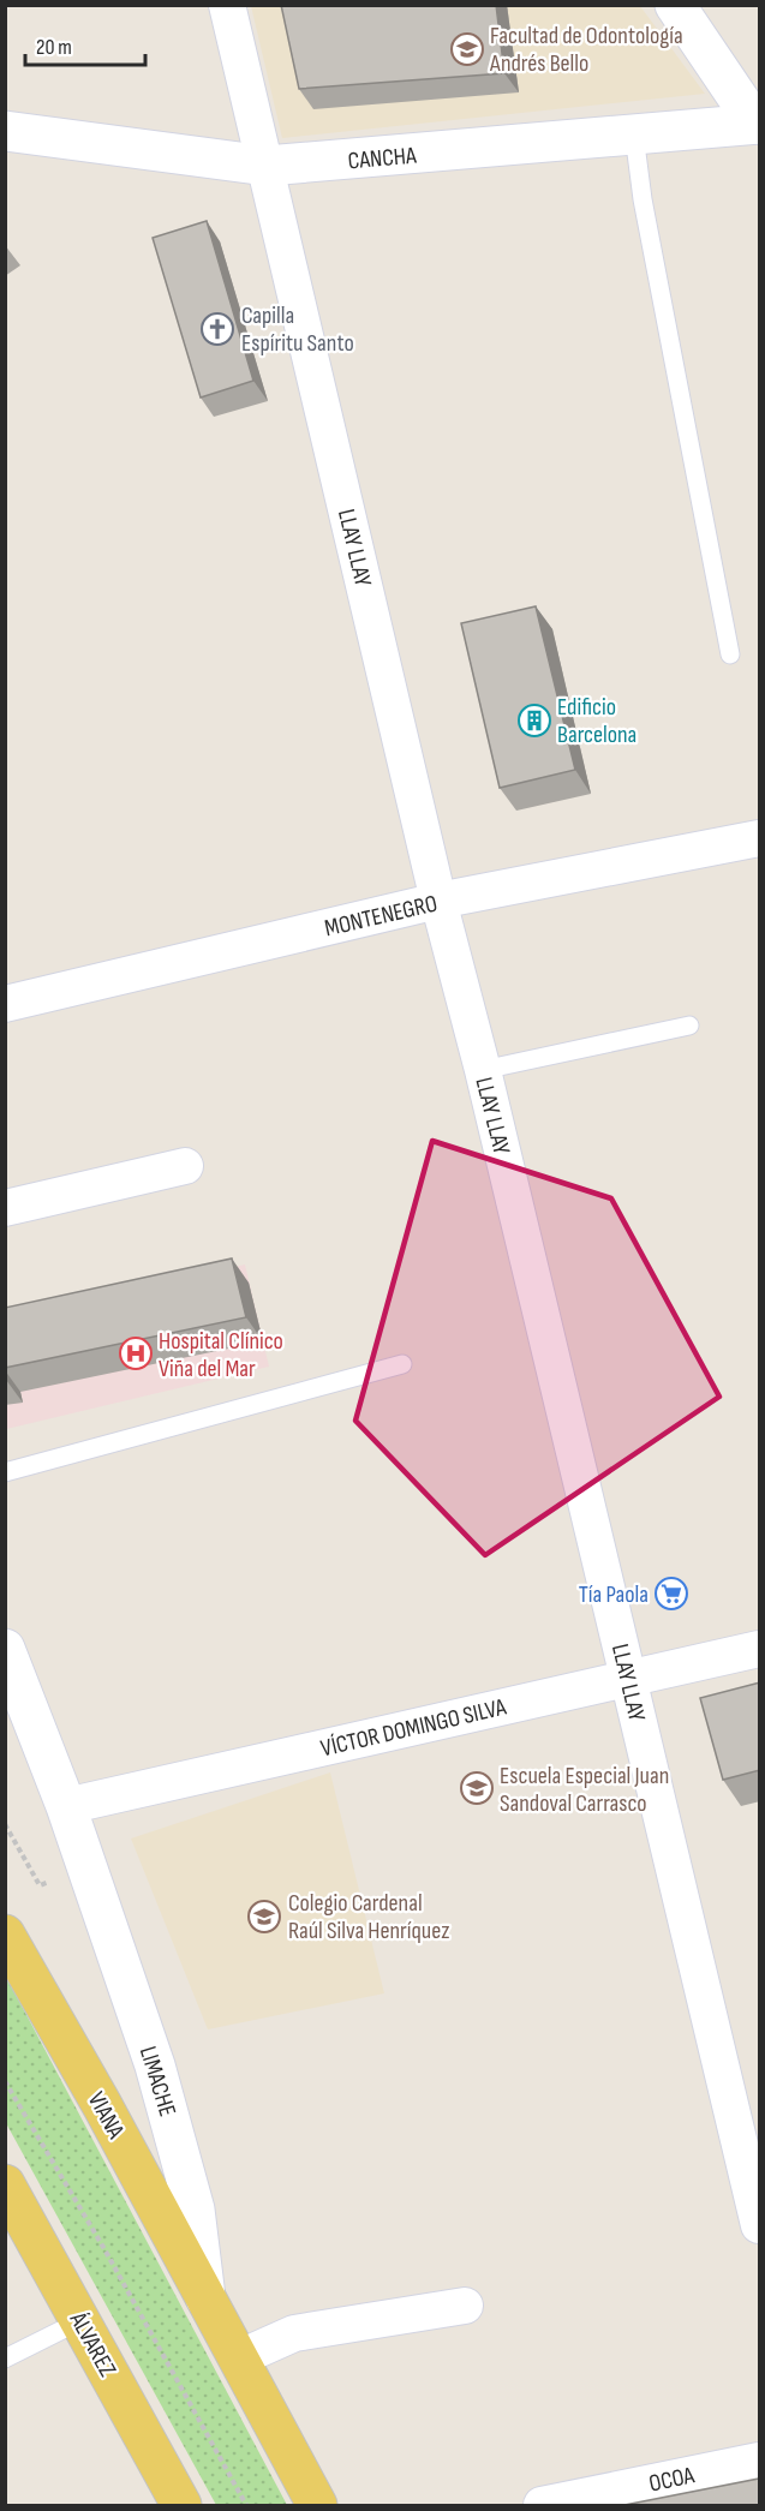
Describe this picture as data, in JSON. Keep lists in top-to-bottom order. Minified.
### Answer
{"streets":{"main road":["CANCHA","LIMACHE","VIANA","ÁLVAREZ"],"street":["LLAY LLAY","MONTENEGRO","VÍCTOR DOMINGO SILVA","OCOA"]},"crossings":[["CANCHA","LLAY LLAY"],["LLAY LLAY","MONTENEGRO"],["LLAY LLAY","VÍCTOR DOMINGO SILVA"],["VÍCTOR DOMINGO SILVA","LIMACHE"],["LIMACHE","VIANA"]],"places":{"school or university":["Facultad de Odontología Andrés Bello","Escuela Especial Juan Sandoval Carrasco","Colegio Cardenal Raúl Silva Henríquez"],"church":["Capilla Espíritu Santo"],"building":["Edificio Barcelona"],"hospital":["Hospital Clínico Viña del Mar"],"supermarket":["Tía Paola"]},"scale_bar":"20 m"}
